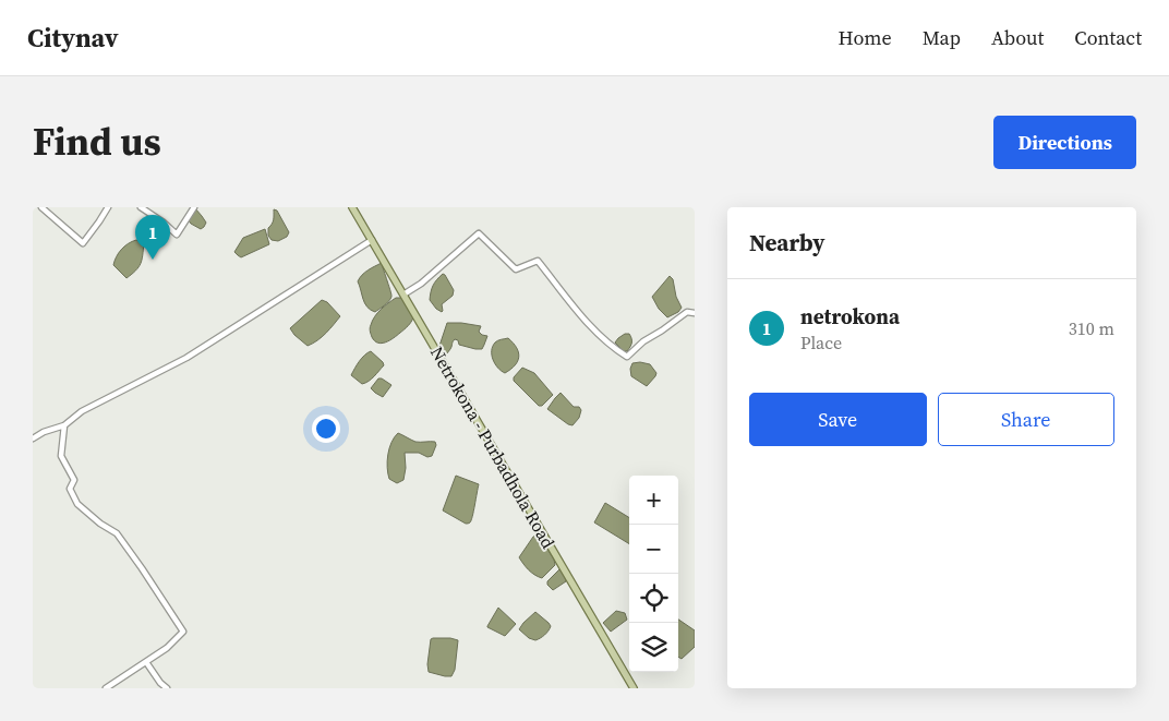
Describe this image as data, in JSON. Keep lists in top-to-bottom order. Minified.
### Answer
{"streets":{"main road":["Netrokona - Purbadhola Road"]},"page":{"header":"Citynav","nav":["Home","Map","About","Contact"],"title":"Find us","buttons":["Directions",["Save","Share"]],"heading":"Nearby","pins":"1","list":[{"mark":"1","name":"netrokona","note":"Place","value":"310 m"}],"map_buttons":["+","−"]}}
